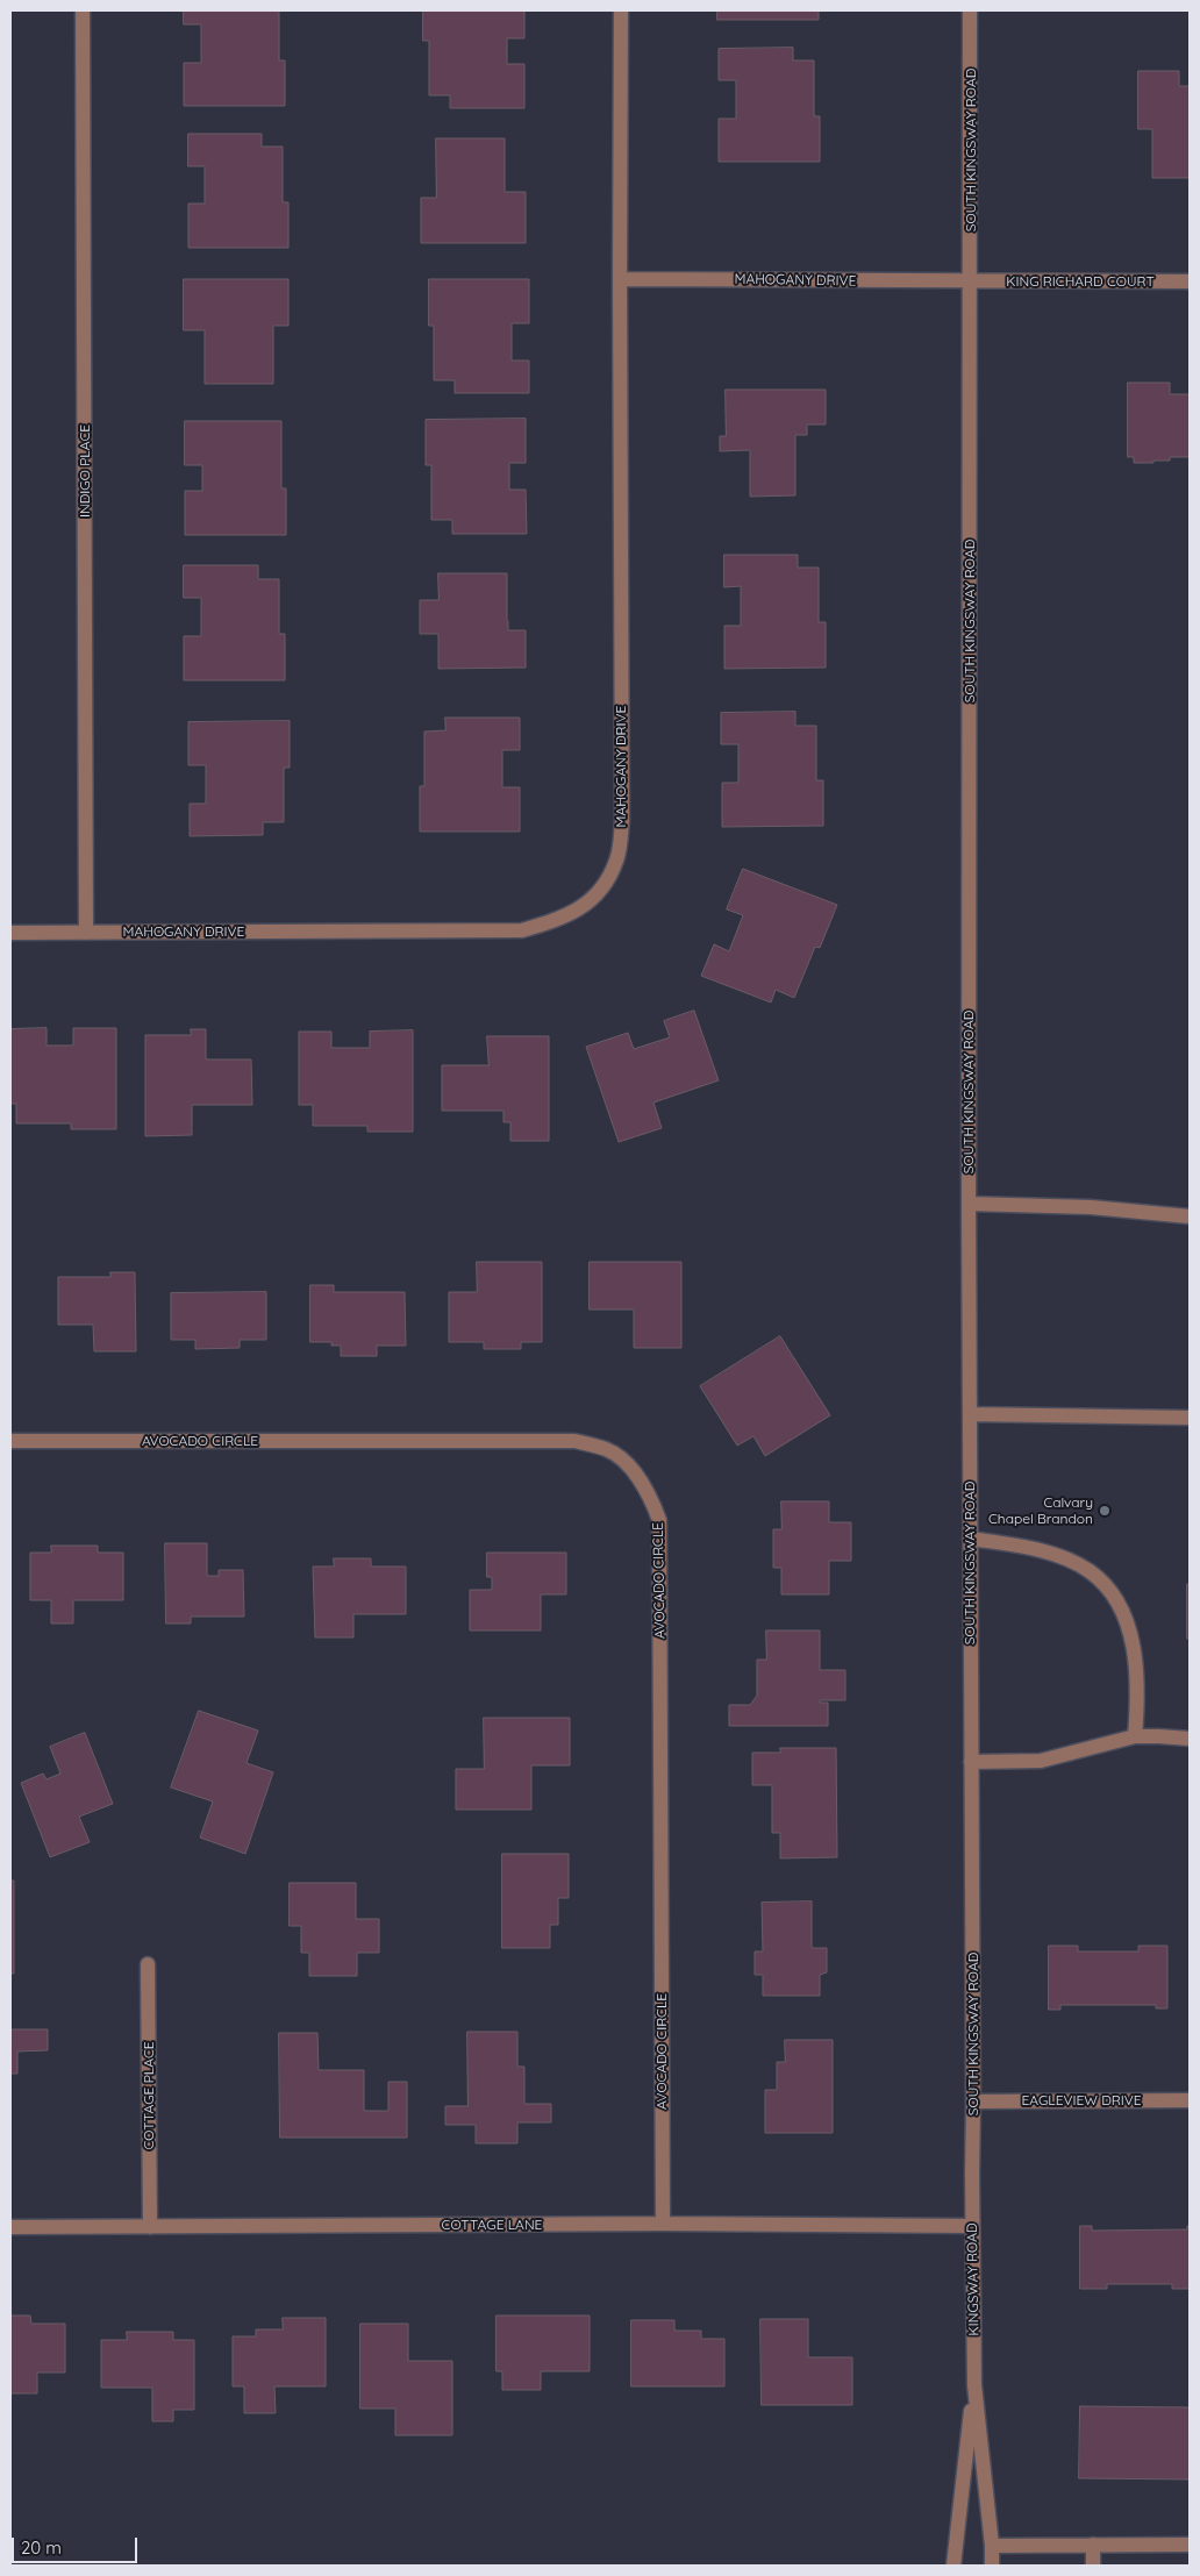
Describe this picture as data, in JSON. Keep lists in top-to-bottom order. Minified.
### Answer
{"streets":{"street":["SOUTH KINGSWAY ROAD","MAHOGANY DRIVE","KING RICHARD COURT","INDIGO PLACE","AVOCADO CIRCLE","COTTAGE PLACE","EAGLEVIEW DRIVE","COTTAGE LANE","KINGSWAY ROAD"]},"crossings":[["SOUTH KINGSWAY ROAD","MAHOGANY DRIVE"],["SOUTH KINGSWAY ROAD","KING RICHARD COURT"],["SOUTH KINGSWAY ROAD","EAGLEVIEW DRIVE"],["SOUTH KINGSWAY ROAD","KINGSWAY ROAD"],["MAHOGANY DRIVE","KING RICHARD COURT"],["MAHOGANY DRIVE","INDIGO PLACE"],["AVOCADO CIRCLE","COTTAGE LANE"],["COTTAGE PLACE","COTTAGE LANE"],["COTTAGE LANE","KINGSWAY ROAD"]],"places":["Calvary Chapel Brandon"],"scale_bar":"20 m"}
